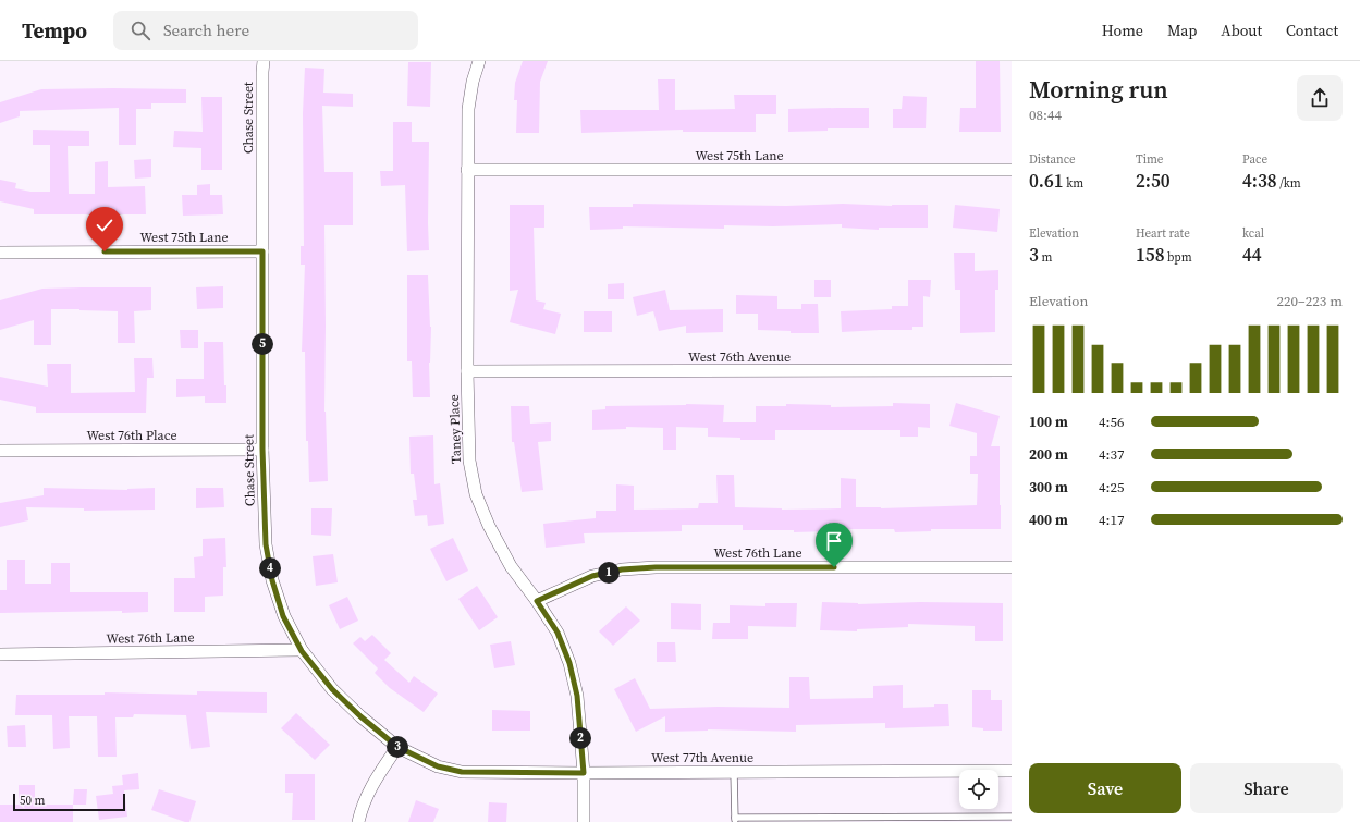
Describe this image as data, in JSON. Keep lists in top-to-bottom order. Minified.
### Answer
{"streets":{"street":["Chase Street","West 75th Lane","West 76th Avenue","Taney Place","West 76th Place","West 76th Lane","West 77th Avenue"]},"crossings":[["Chase Street","West 75th Lane"],["Chase Street","West 76th Place"],["Chase Street","West 76th Lane"],["Chase Street","West 77th Avenue"],["West 75th Lane","Taney Place"],["West 76th Avenue","Taney Place"],["Taney Place","West 76th Lane"],["Taney Place","West 77th Avenue"]],"scale_bar":"50 m","page":{"header":"Tempo","search":"Search here","nav":["Home","Map","About","Contact"],"heading":["Morning run","08:44"],"stats":[["Distance","0.61 km"],["Time","2:50"],["Pace","4:38 /km"],["Elevation","3 m"],["Heart rate","158 bpm"],["kcal","44"]],"chart":["Elevation","220–223 m"],"pins":["5","4","1","2","3"],"list":[{"name":"100 m","note":"4:56"},{"name":"200 m","note":"4:37"},{"name":"300 m","note":"4:25"},{"name":"400 m","note":"4:17"}],"buttons":["Save","Share"],"scale":"50 m"}}
